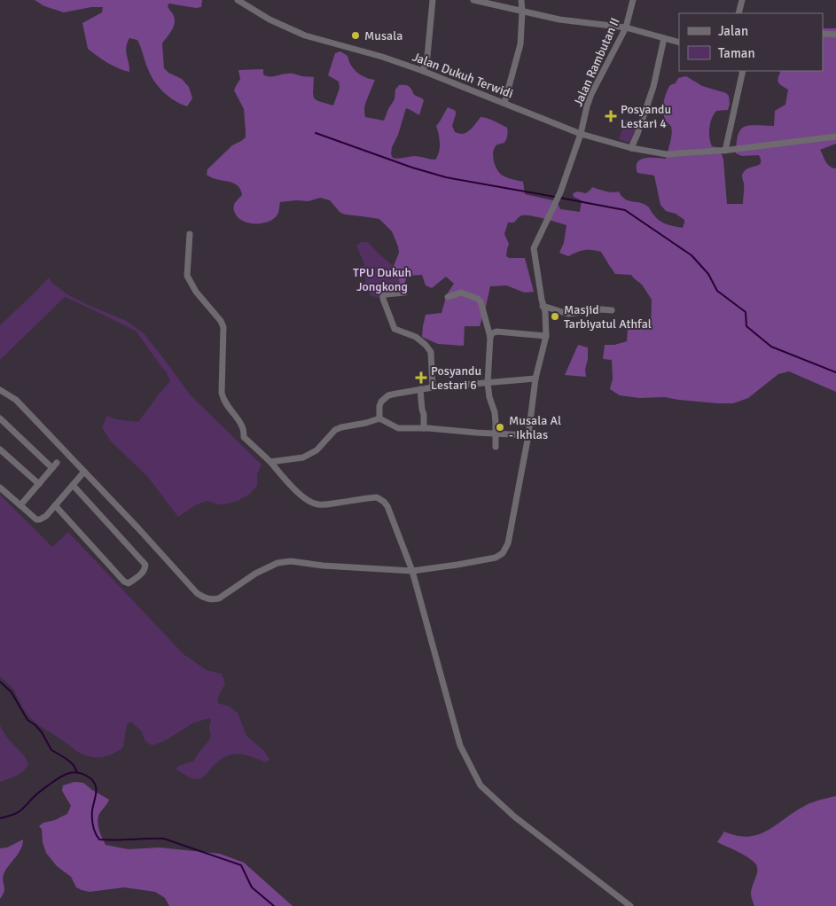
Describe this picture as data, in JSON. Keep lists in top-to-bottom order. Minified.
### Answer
{"streets":{"street":["Jalan Rambutan II","Jalan Dukuh Terwidi"]},"crossings":[["Jalan Rambutan II","Jalan Dukuh Terwidi"]],"parks":["TPU Dukuh Jongkong"],"places":{"other":["Musala","Masjid Tarbiyatul Athfal","Musala Al - Ikhlas"],"health":["Posyandu Lestari 4","Posyandu Lestari 6"]},"legend":["Jalan","Taman"]}
